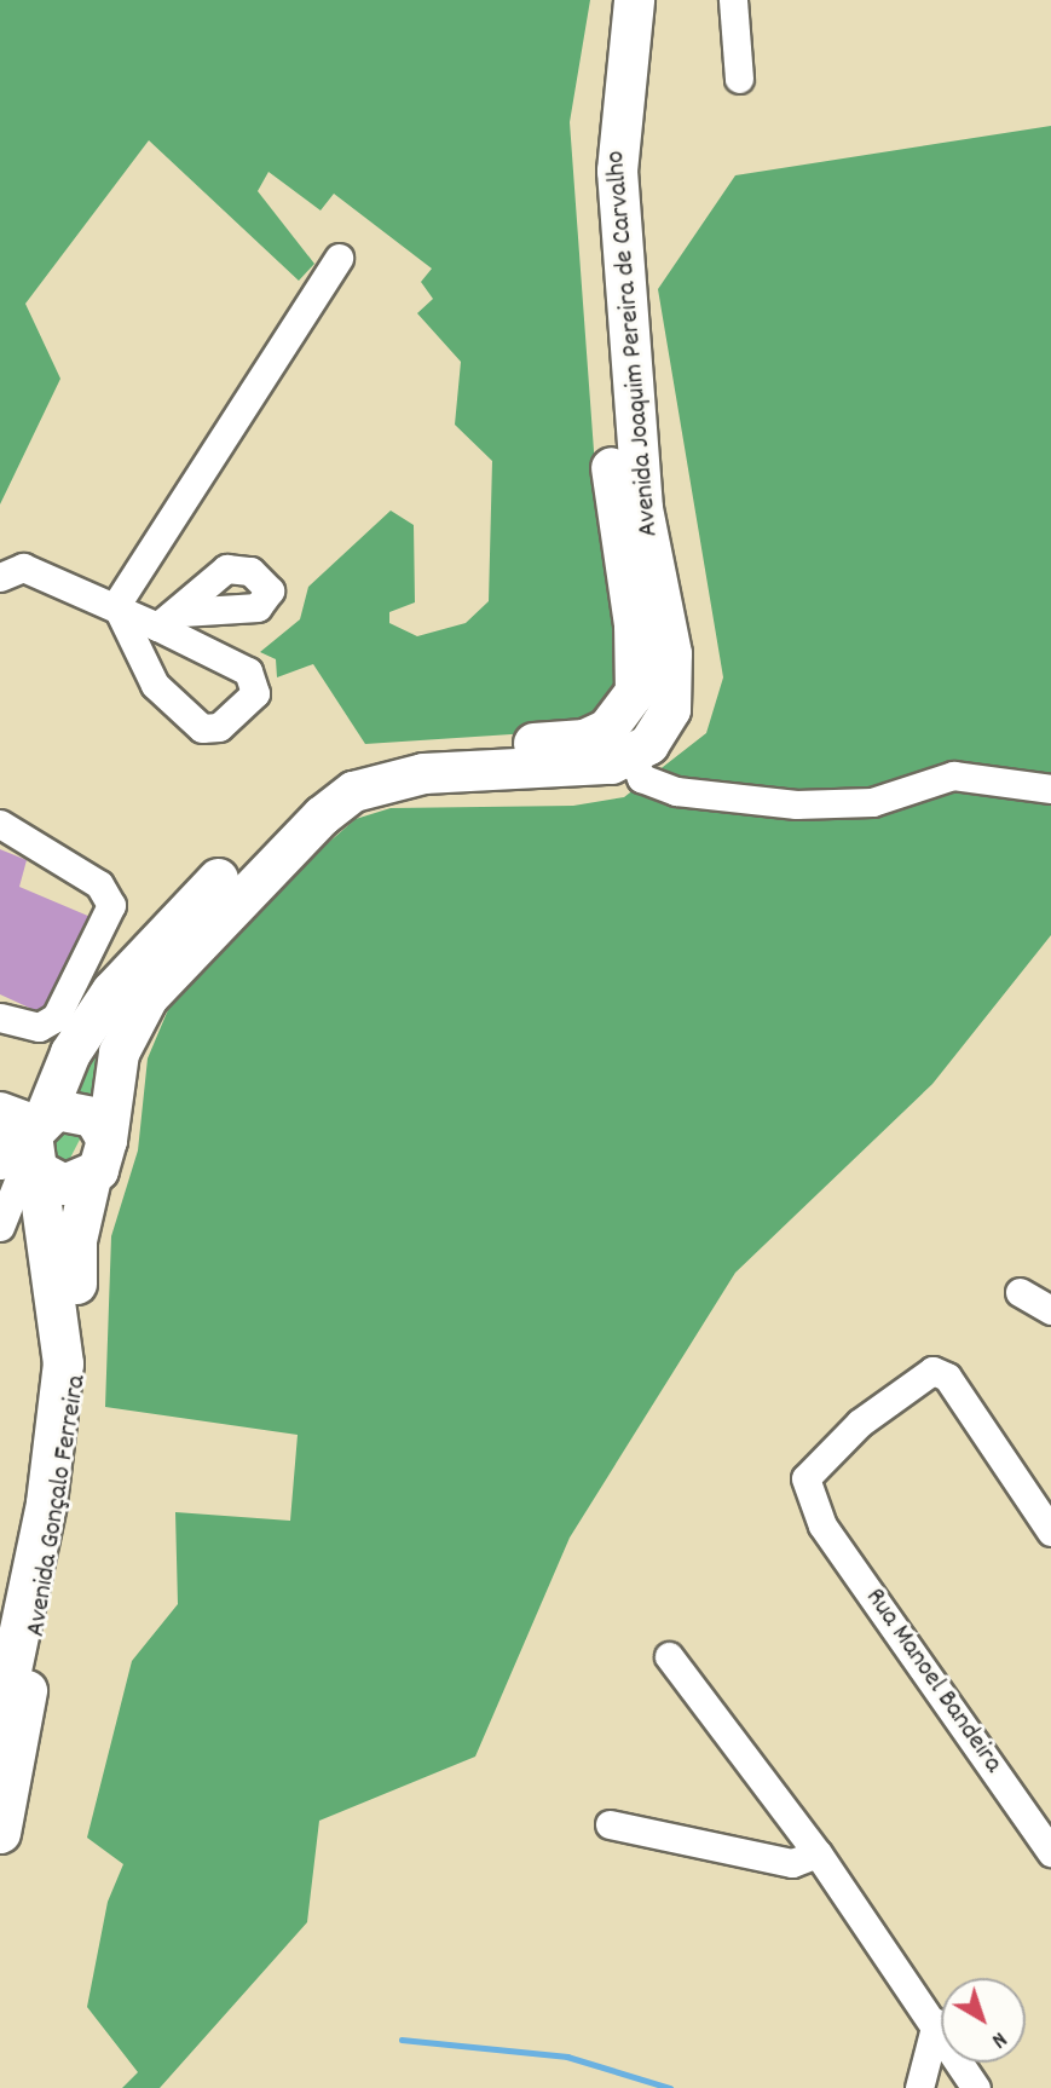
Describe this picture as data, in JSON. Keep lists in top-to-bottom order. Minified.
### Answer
{"streets":{"highway":["Avenida Joaquim Pereira de Carvalho","Avenida Gonçalo Ferreira"],"street":["Rua Manoel Bandeira"]},"crossings":[["Avenida Joaquim Pereira de Carvalho","Avenida Gonçalo Ferreira"]],"north":"bottom right"}
